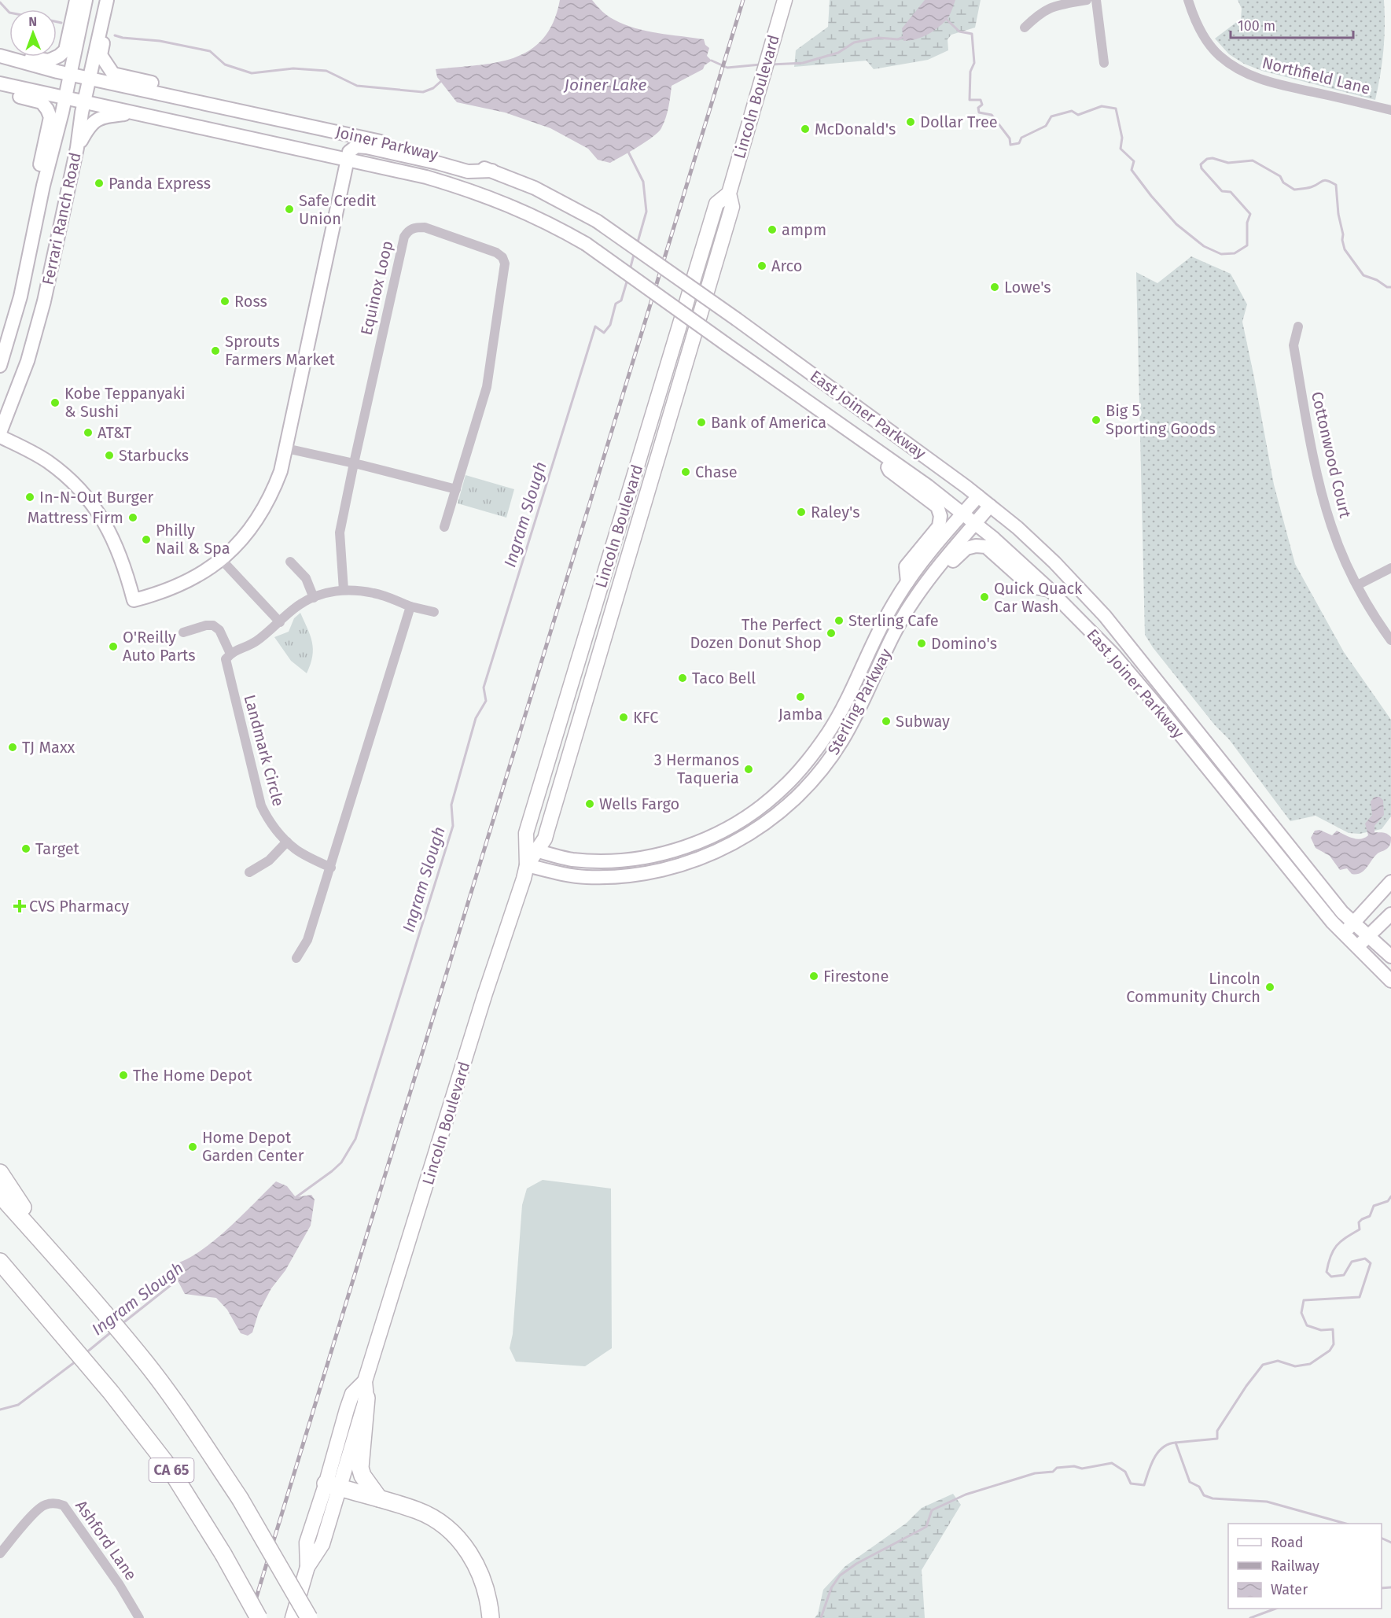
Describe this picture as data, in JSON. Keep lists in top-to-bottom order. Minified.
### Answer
{"streets":{"highway":["CA 65"],"main road":["Lincoln Boulevard","Joiner Parkway","Ferrari Ranch Road","East Joiner Parkway","Sterling Parkway"],"street":["Northfield Lane","Equinox Loop","Cottonwood Court","Landmark Circle","Ashford Lane"]},"crossings":[["Lincoln Boulevard","Sterling Parkway"],["Joiner Parkway","Ferrari Ranch Road"],["Joiner Parkway","East Joiner Parkway"],["East Joiner Parkway","Sterling Parkway"]],"water":["Joiner Lake","Ingram Slough"],"places":{"other":["Dollar Tree","McDonald's","Panda Express","Safe Credit Union","ampm","Arco","Lowe's","Ross","Sprouts Farmers Market","Kobe Teppanyaki & Sushi","Big 5 Sporting Goods","Bank of America","AT&T","Starbucks","Chase","In-N-Out Burger","Raley's","Mattress Firm","Philly Nail & Spa","Quick Quack Car Wash","Sterling Cafe","The Perfect Dozen Donut Shop","Domino's","O'Reilly Auto Parts","Taco Bell","Jamba","KFC","Subway","TJ Maxx","3 Hermanos Taqueria","Wells Fargo","Target","Firestone","Lincoln Community Church","The Home Depot","Home Depot Garden Center"],"health":["CVS Pharmacy"]},"legend":["Road","Railway","Water"],"scale_bar":"100 m","north":"top"}
